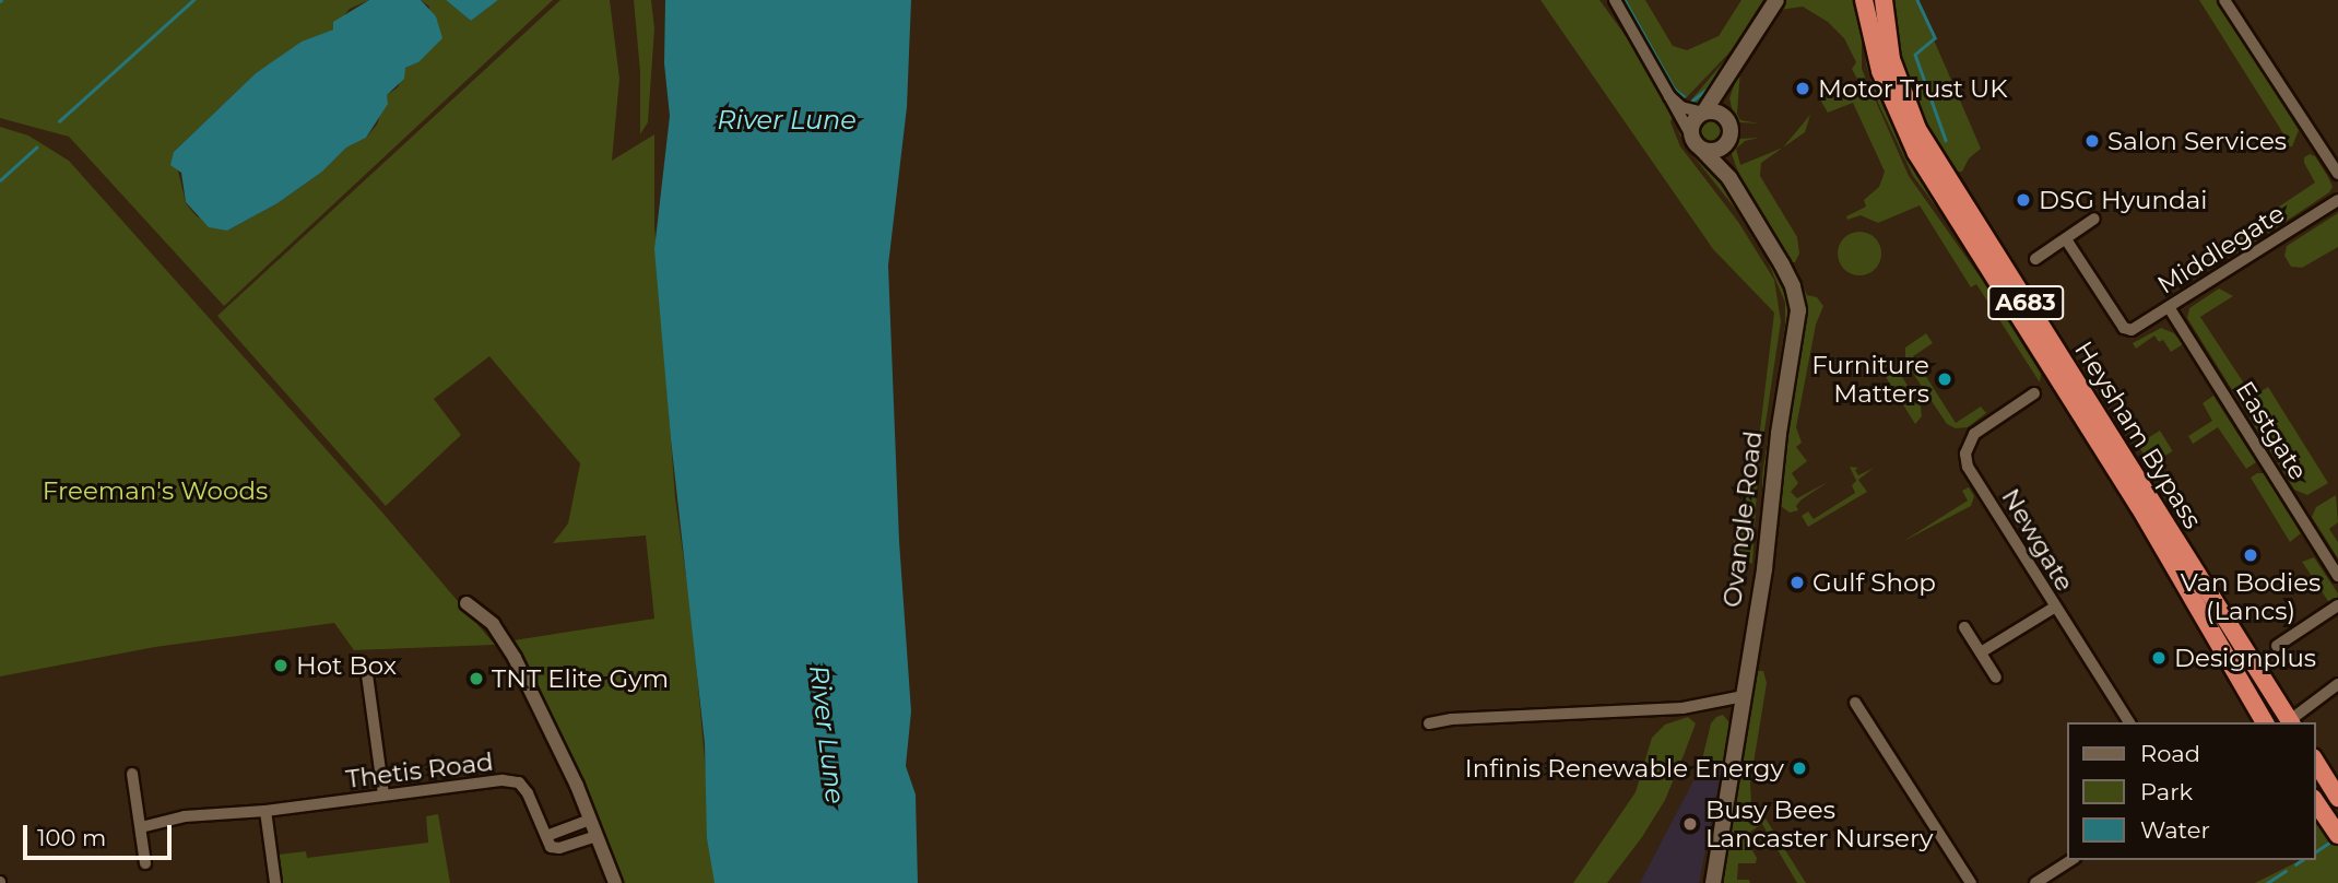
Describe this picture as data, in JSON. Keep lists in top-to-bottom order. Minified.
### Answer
{"streets":{"highway":["A683","Heysham Bypass"],"main road":["Ovangle Road"],"street":["Middlegate","Eastgate","Newgate","Thetis Road"]},"crossings":[["Middlegate","Eastgate"]],"water":["River Lune"],"parks":["Freeman's Woods"],"places":["Motor Trust UK","Salon Services","DSG Hyundai","Furniture Matters","Van Bodies (Lancs)","Gulf Shop","Designplus","Hot Box","TNT Elite Gym","Infinis Renewable Energy","Busy Bees Lancaster Nursery"],"legend":["Road","Park","Water"],"scale_bar":"100 m"}
